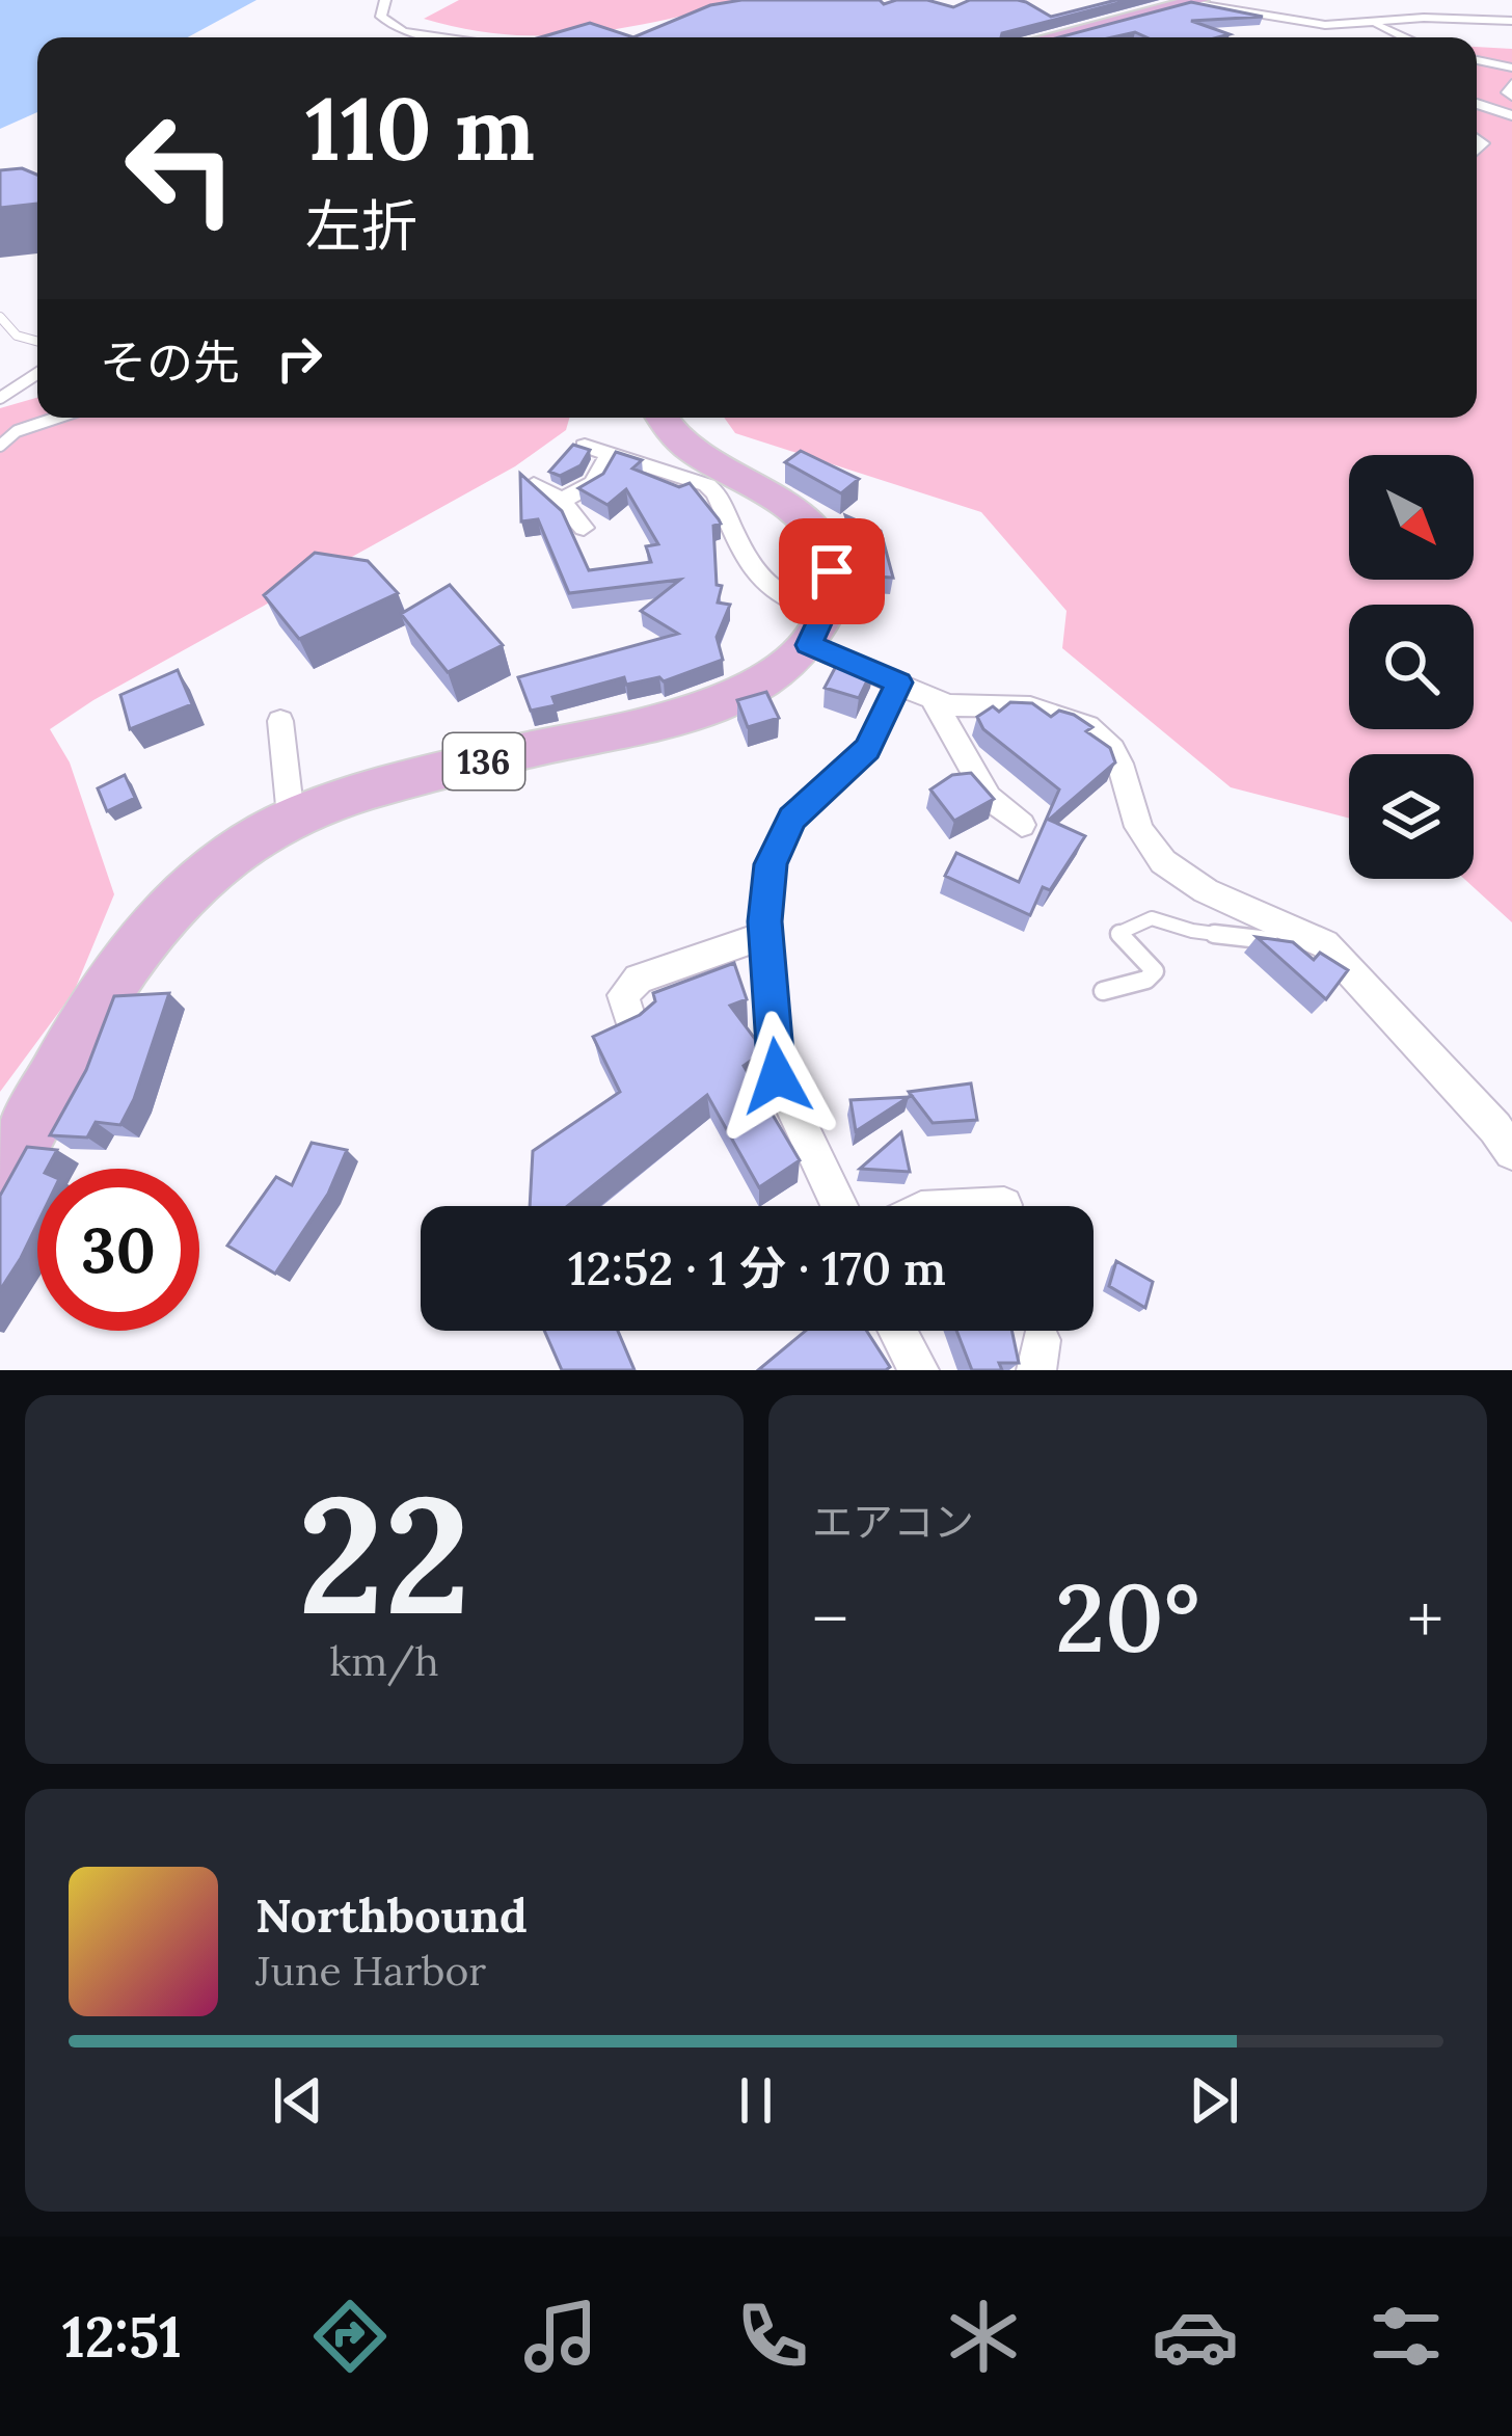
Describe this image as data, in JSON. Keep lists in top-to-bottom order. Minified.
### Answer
{"streets":{"highway":["136"]},"north":"bottom right","page":{"turn":["110 m","左折"],"then":"その先","limit":"30","trip":"12:52 · 1 分 · 170 m","tile":[["22","km/h"],"エアコン"],"heat":["−","20°","+"],"song":["Northbound","June Harbor"],"tabs":"12:51"}}
